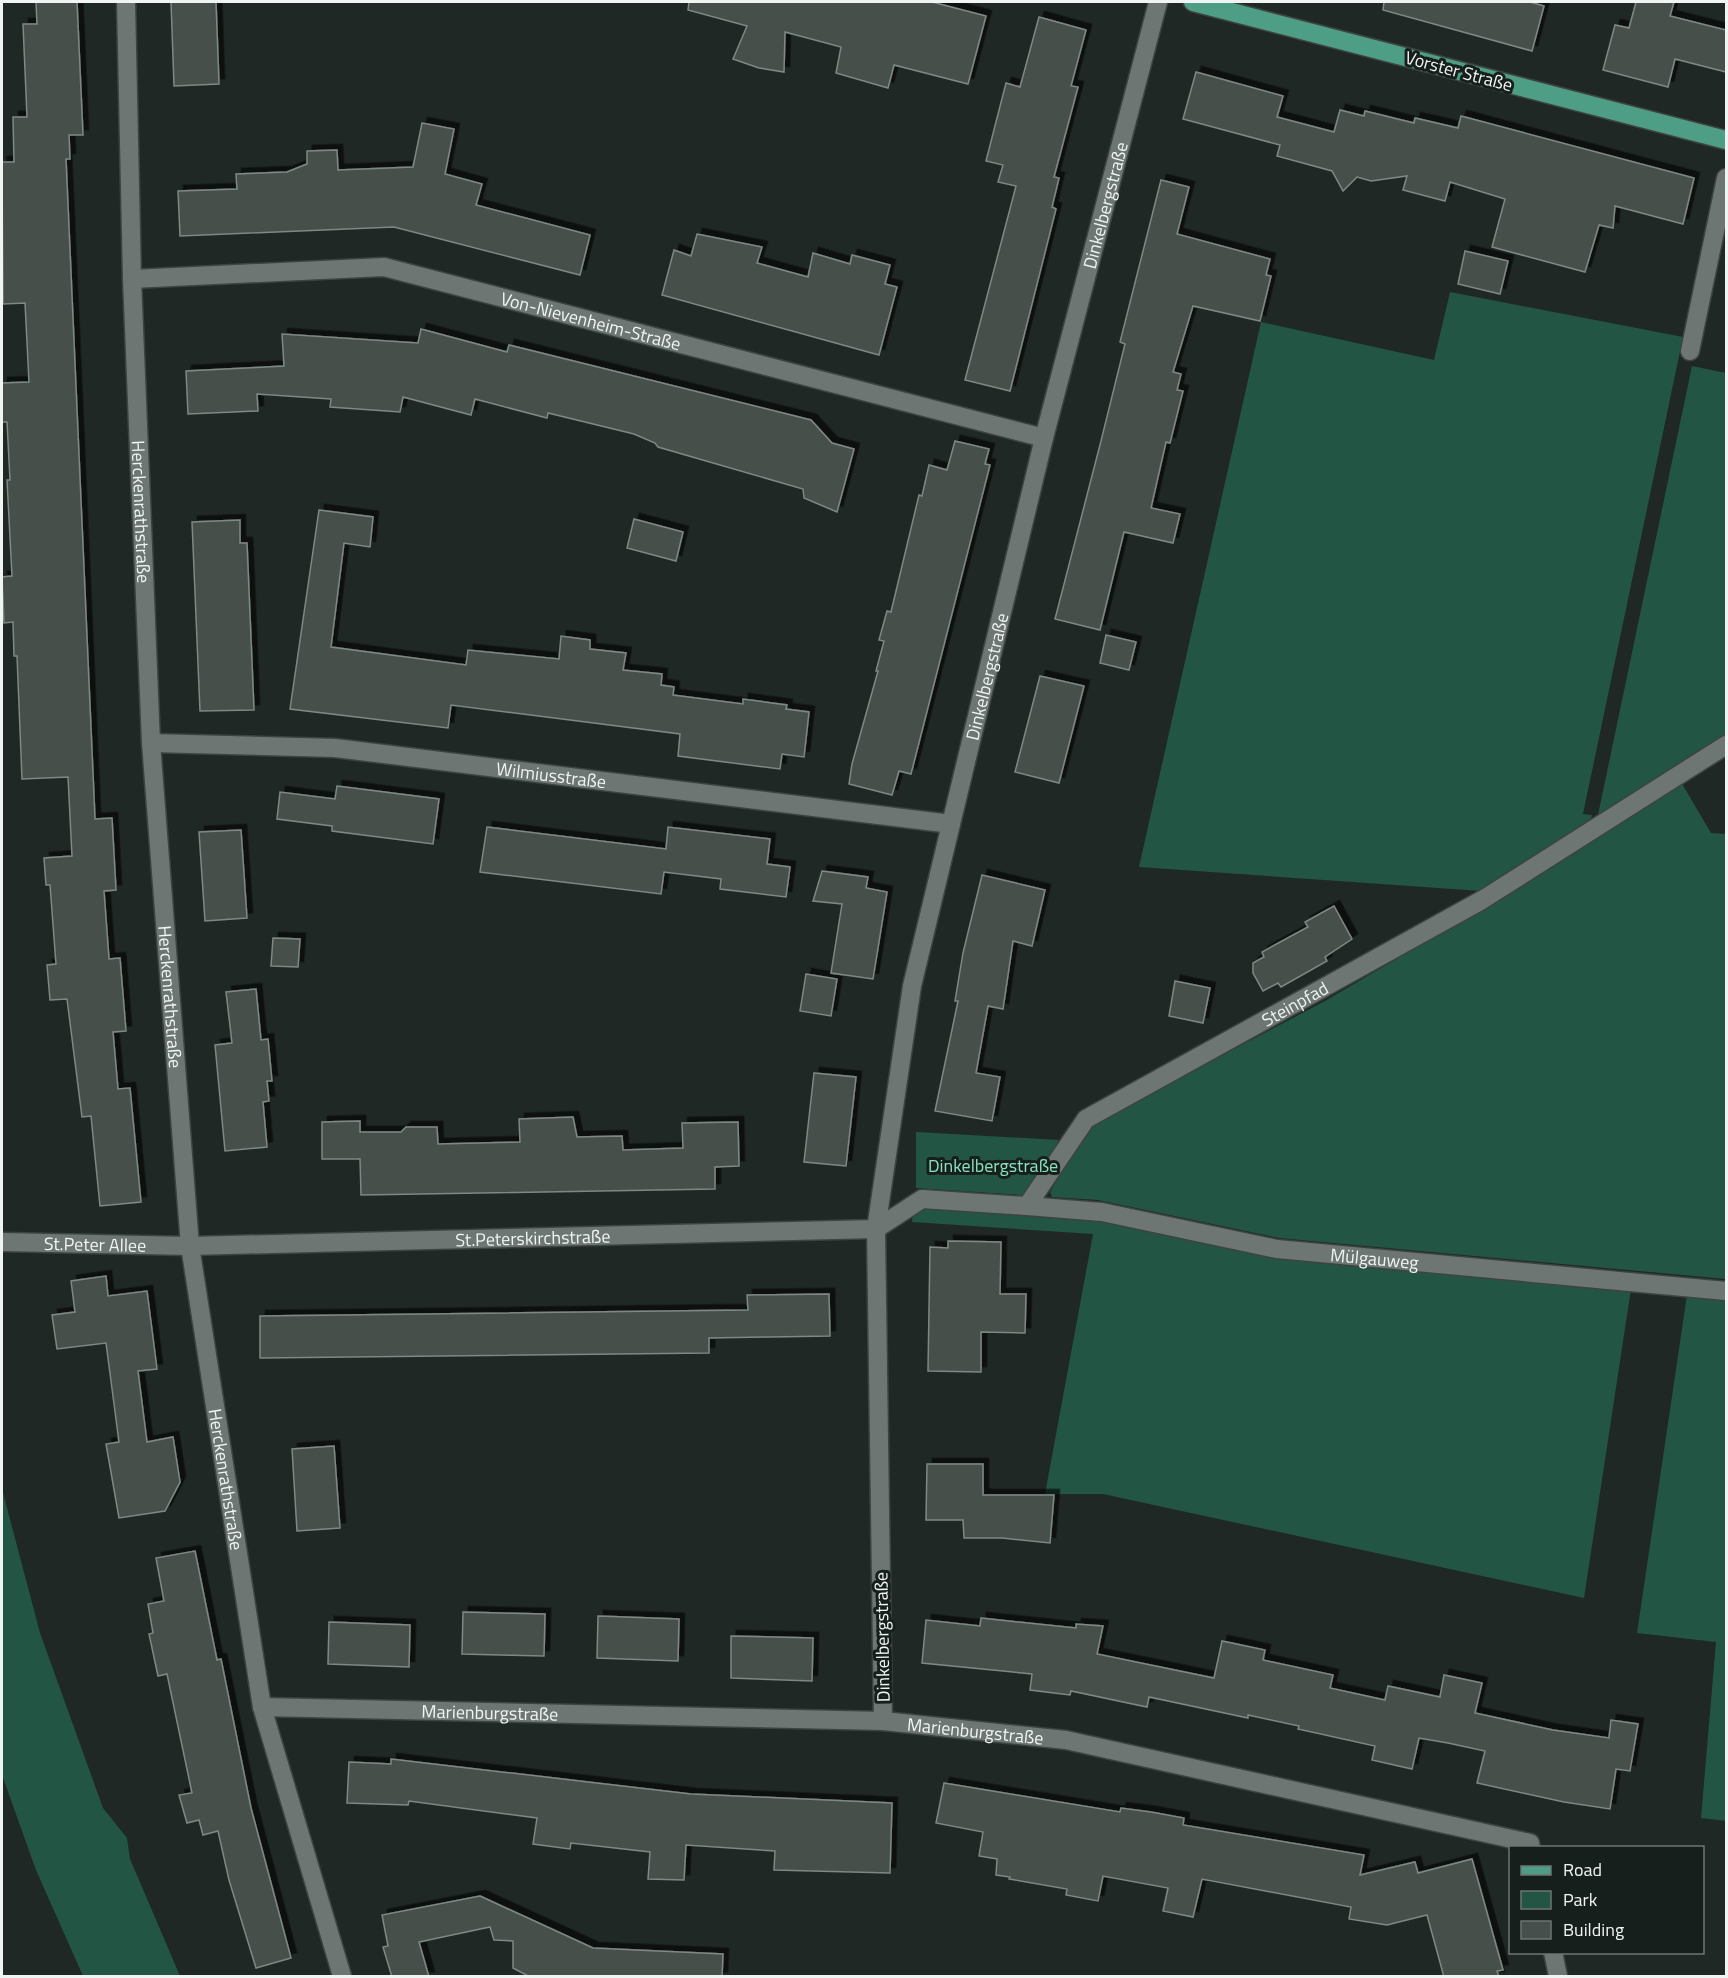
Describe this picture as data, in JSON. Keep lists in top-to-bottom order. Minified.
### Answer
{"streets":{"main road":["Vorster Straße"],"street":["Dinkelbergstraße","Von-Nievenheim-Straße","Herckenrathstraße","Wilmiusstraße","Steinpfad","St.Peterskirchstraße","St.Peter Allee","Mülgauweg","Marienburgstraße"]},"crossings":[["Dinkelbergstraße","Von-Nievenheim-Straße"],["Dinkelbergstraße","Wilmiusstraße"],["Dinkelbergstraße","St.Peterskirchstraße"],["Dinkelbergstraße","Marienburgstraße"],["Von-Nievenheim-Straße","Herckenrathstraße"],["Herckenrathstraße","Wilmiusstraße"],["Herckenrathstraße","St.Peterskirchstraße"],["Herckenrathstraße","St.Peter Allee"],["Herckenrathstraße","Marienburgstraße"],["Steinpfad","Mülgauweg"],["St.Peterskirchstraße","St.Peter Allee"]],"parks":["Dinkelbergstraße"],"legend":["Road","Park","Building"]}
